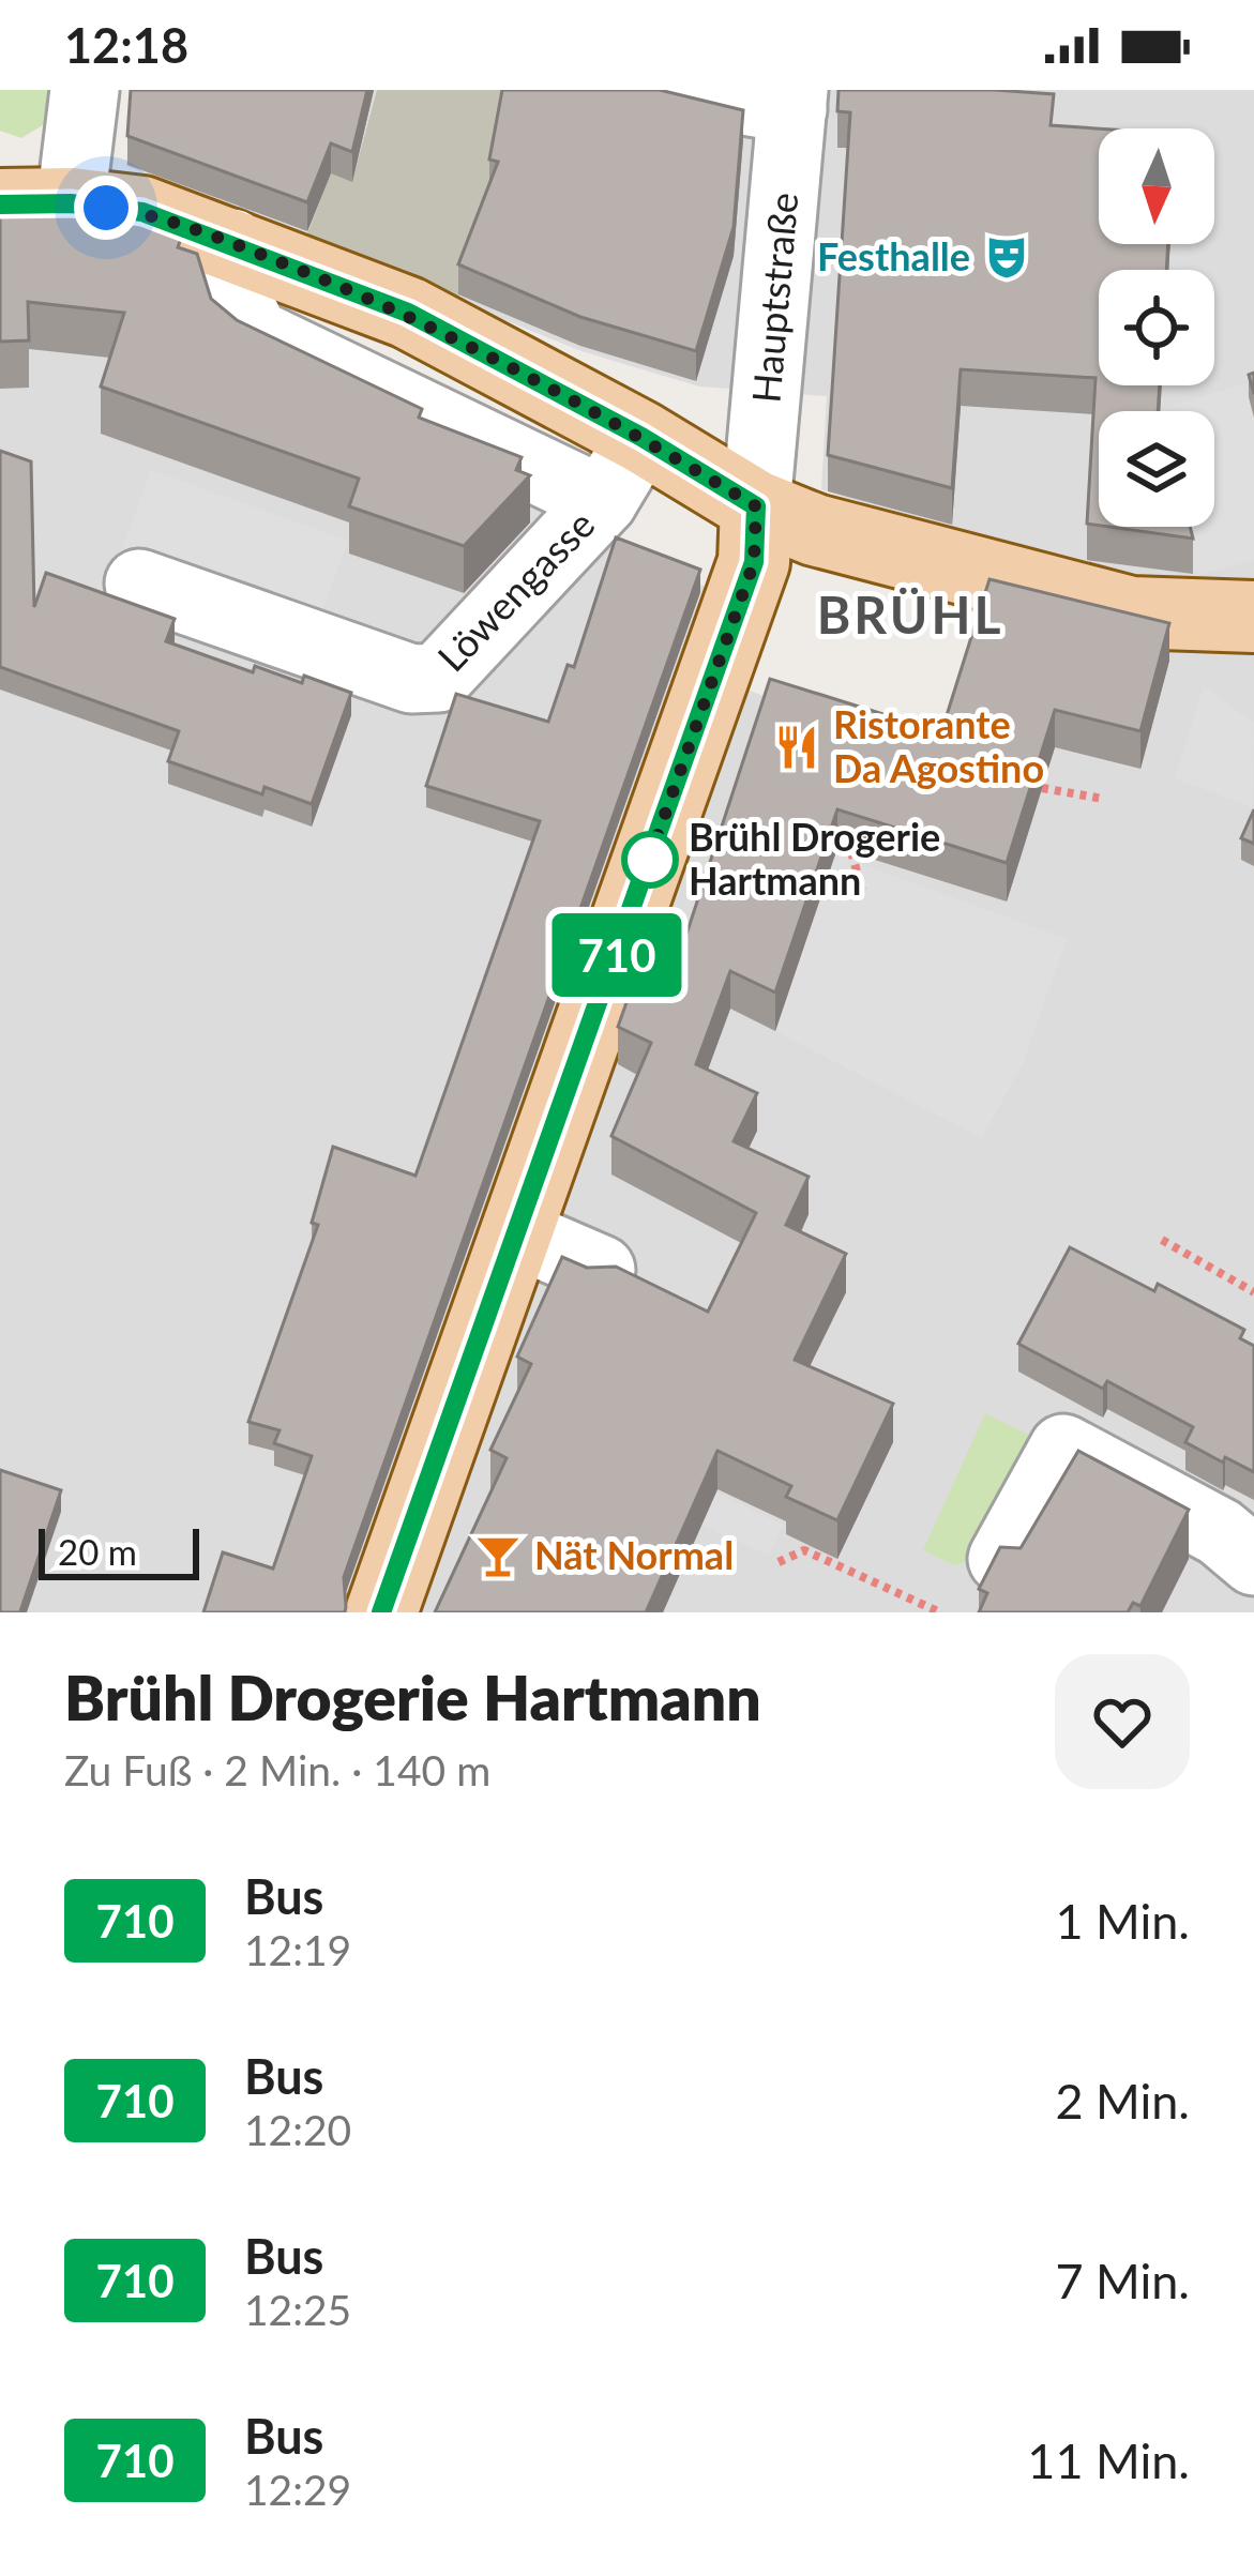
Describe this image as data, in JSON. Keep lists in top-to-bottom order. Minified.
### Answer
{"streets":{"street":["Hauptstraße","Löwengasse"]},"districts":["BRÜHL"],"places":{"theatre":["Festhalle"],"restaurant":["Ristorante Da Agostino"],"other":["Brühl Drogerie Hartmann"],"bar":["Nät Normal"]},"lines":["bus line 710"],"scale_bar":"20 m","north":"bottom","page":{"status":"12:18","on_map":"710","scale":"20 m","heading":["Brühl Drogerie Hartmann","Zu Fuß · 2 Min. · 140 m"],"list":[{"mark":"710","name":"Bus","note":"12:19","value":"1 Min."},{"mark":"710","name":"Bus","note":"12:20","value":"2 Min."},{"mark":"710","name":"Bus","note":"12:25","value":"7 Min."},{"mark":"710","name":"Bus","note":"12:29","value":"11 Min."}]}}
